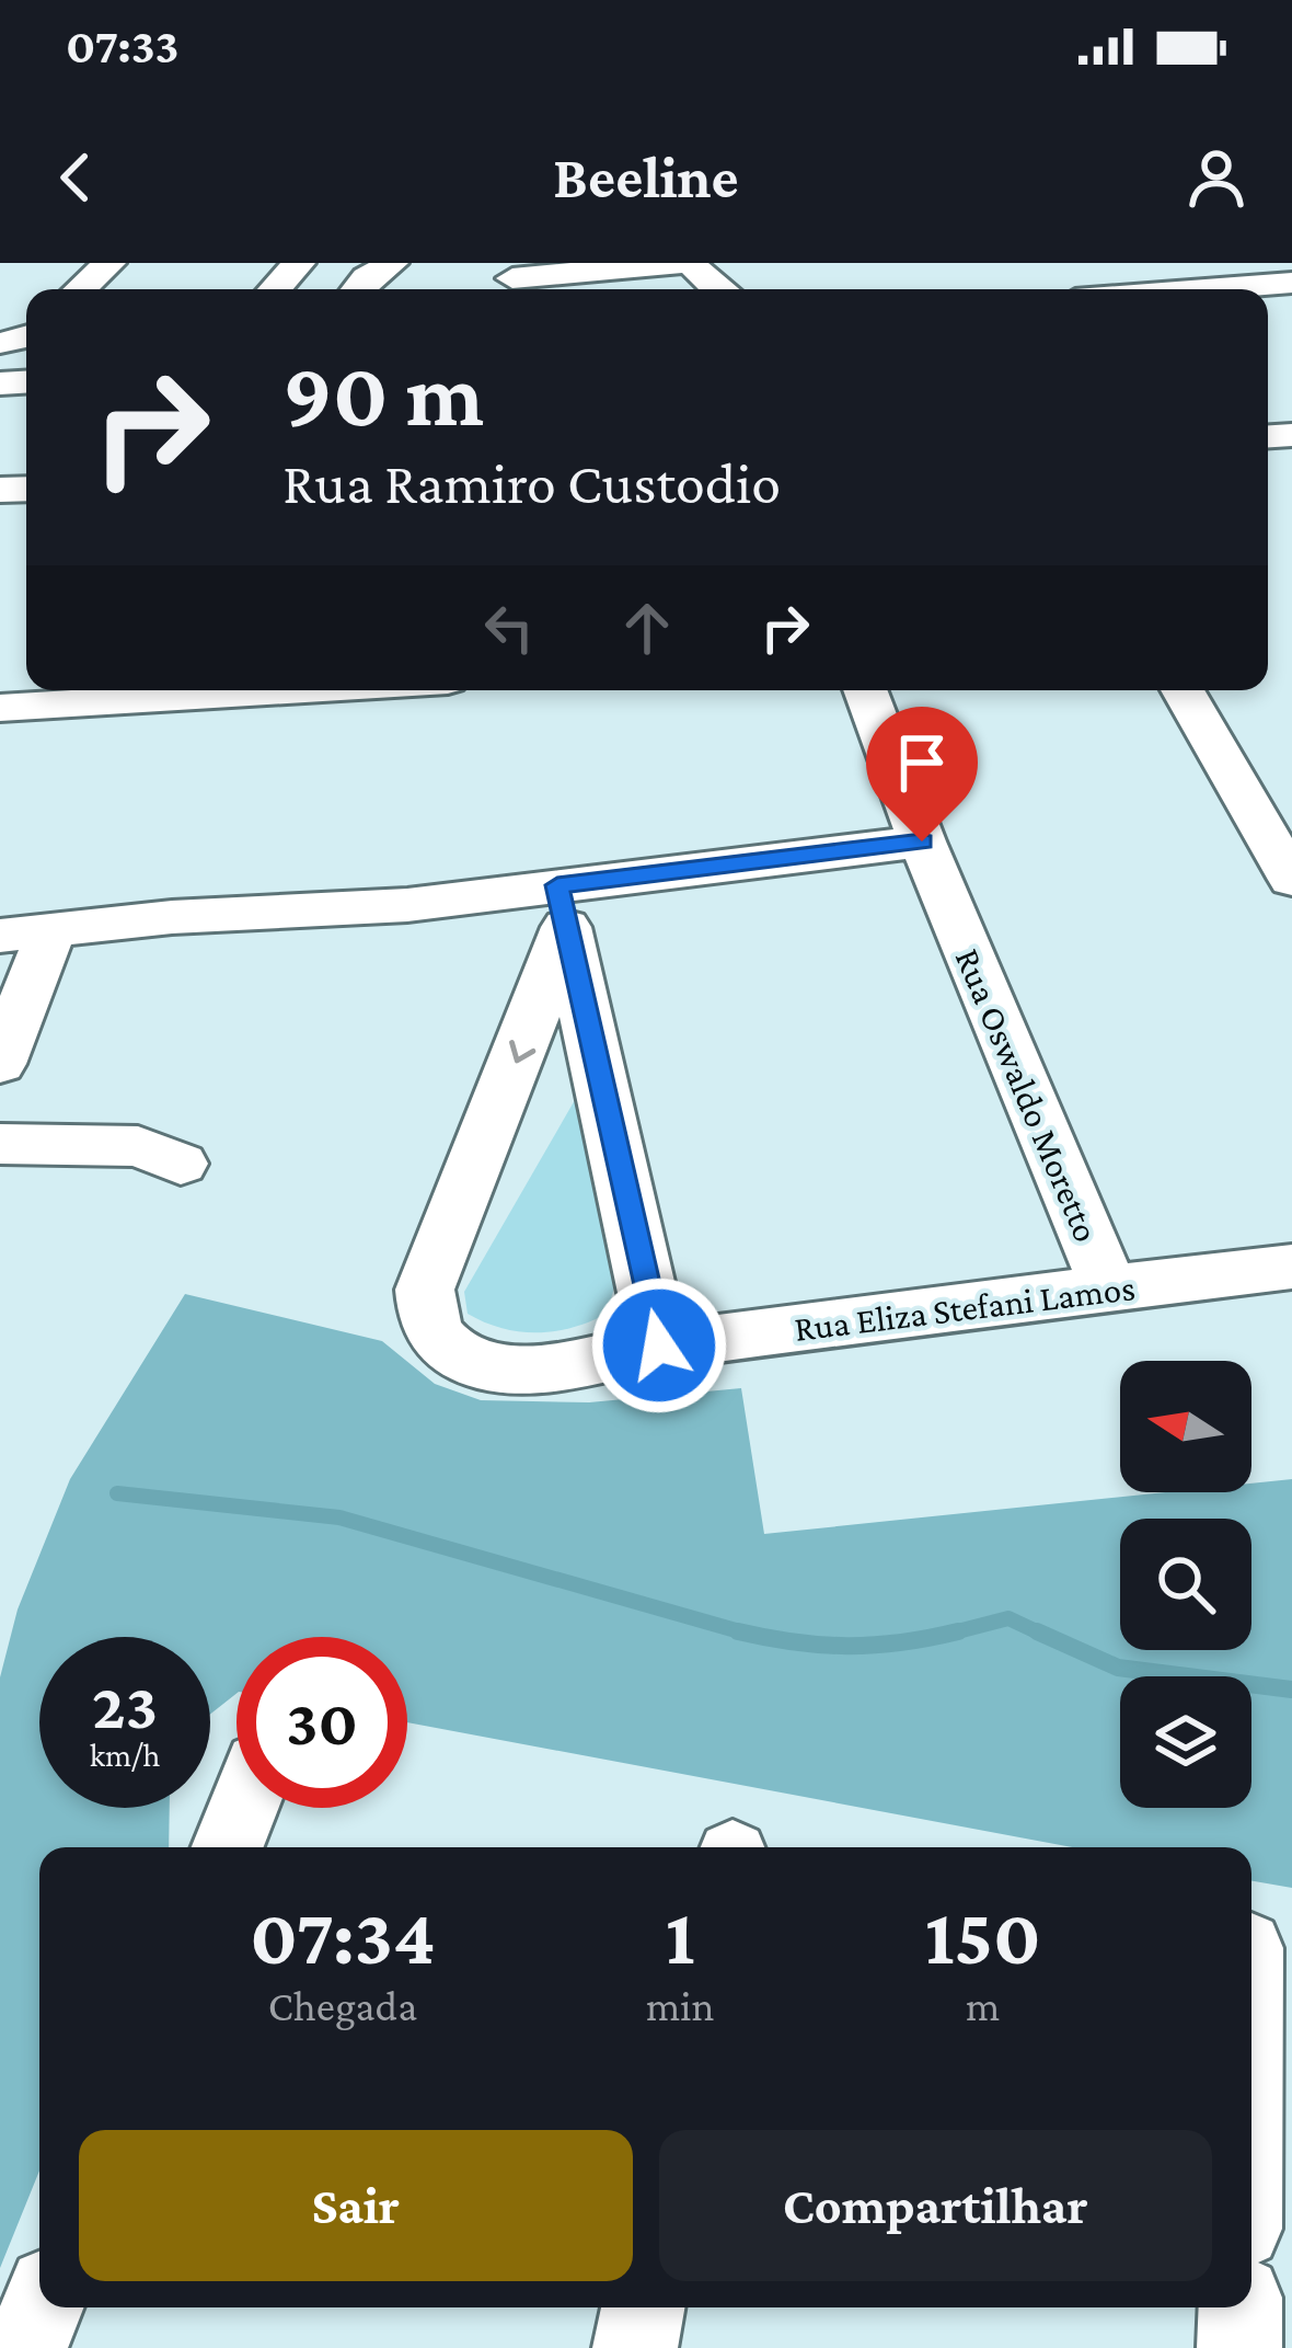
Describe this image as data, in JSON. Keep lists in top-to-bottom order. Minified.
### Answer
{"streets":{"street":["Rua Oswaldo Moretto","Rua Eliza Stefani Lamos"]},"crossings":[["Rua Oswaldo Moretto","Rua Eliza Stefani Lamos"]],"north":"left","page":{"status":"07:33","header":"Beeline","turn":["90 m","Rua Ramiro Custodio"],"speed":"23 km/h","limit":"30","eta":["07:34","Chegada","1","min","150","m"],"buttons":["Sair","Compartilhar"]}}
